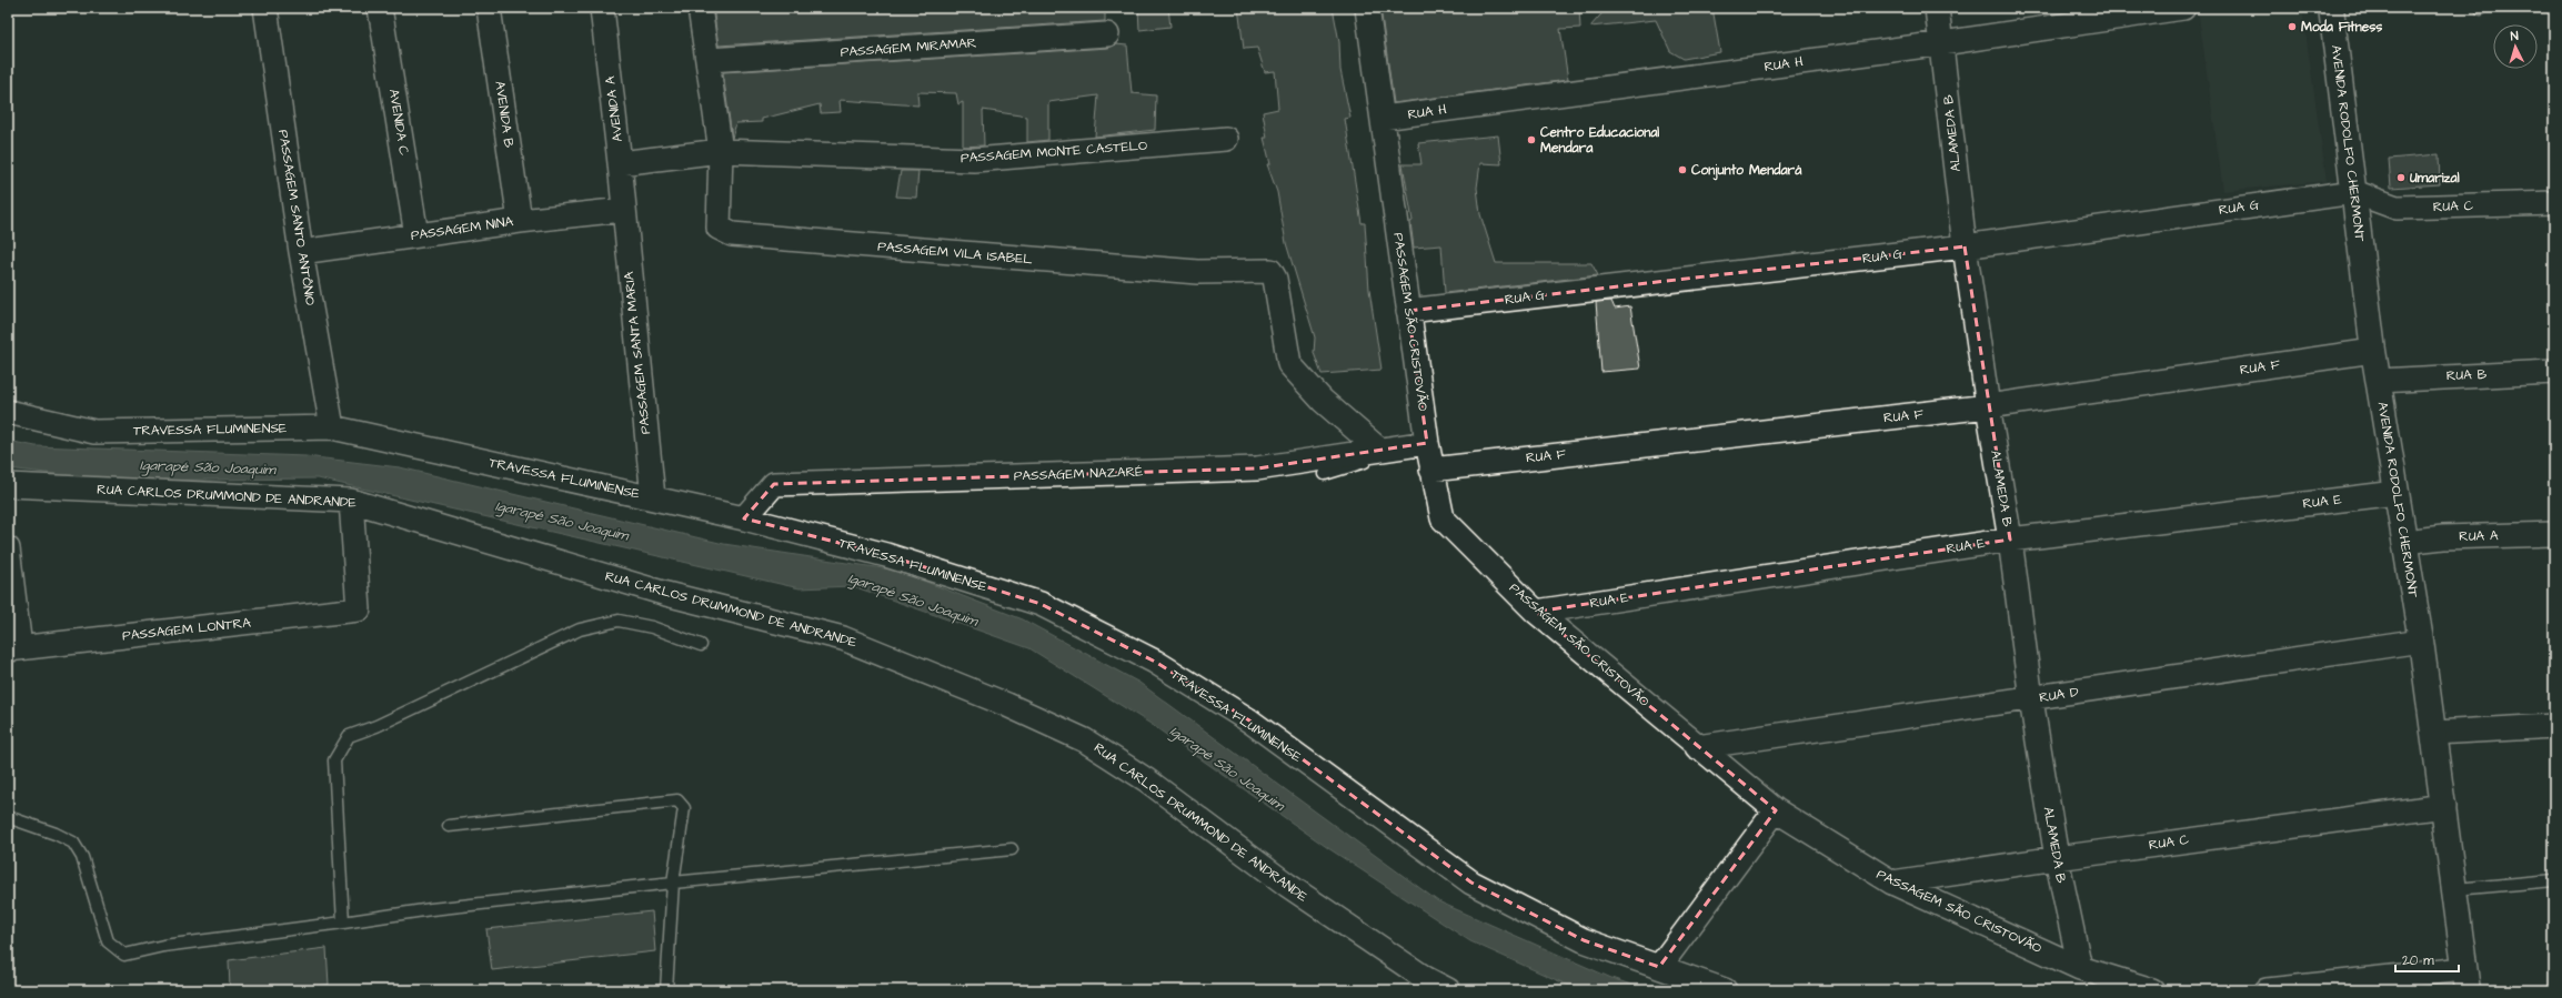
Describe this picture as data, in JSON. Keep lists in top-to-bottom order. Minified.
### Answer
{"streets":{"main road":["AVENIDA RODOLFO CHERMONT"],"street":["PASSAGEM MIRAMAR","RUA H","AVENIDA A","AVENIDA B","AVENIDA C","ALAMEDA B","PASSAGEM MONTE CASTELO","RUA C","RUA G","PASSAGEM SANTO ANTÔNIO","PASSAGEM NINA","PASSAGEM VILA ISABEL","PASSAGEM SÃO CRISTOVÃO","PASSAGEM SANTA MARIA","RUA F","RUA B","TRAVESSA FLUMINENSE","PASSAGEM NAZARÉ","RUA CARLOS DRUMMOND DE ANDRANDE","RUA E","RUA A","PASSAGEM LONTRA","RUA D"]},"crossings":[["RUA H","ALAMEDA B"],["RUA H","PASSAGEM SÃO CRISTOVÃO"],["AVENIDA A","PASSAGEM MONTE CASTELO"],["AVENIDA A","PASSAGEM NINA"],["AVENIDA A","PASSAGEM SANTA MARIA"],["AVENIDA B","PASSAGEM NINA"],["AVENIDA C","PASSAGEM NINA"],["ALAMEDA B","RUA C"],["ALAMEDA B","RUA G"],["ALAMEDA B","PASSAGEM SÃO CRISTOVÃO"],["ALAMEDA B","RUA F"],["ALAMEDA B","RUA E"],["ALAMEDA B","RUA D"],["AVENIDA RODOLFO CHERMONT","RUA C"],["AVENIDA RODOLFO CHERMONT","RUA G"],["AVENIDA RODOLFO CHERMONT","RUA F"],["AVENIDA RODOLFO CHERMONT","RUA B"],["AVENIDA RODOLFO CHERMONT","RUA E"],["AVENIDA RODOLFO CHERMONT","RUA A"],["AVENIDA RODOLFO CHERMONT","RUA D"],["PASSAGEM MONTE CASTELO","PASSAGEM VILA ISABEL"],["RUA C","RUA G"],["RUA C","PASSAGEM SÃO CRISTOVÃO"],["RUA G","PASSAGEM SÃO CRISTOVÃO"],["PASSAGEM SANTO ANTÔNIO","PASSAGEM NINA"],["PASSAGEM SANTO ANTÔNIO","TRAVESSA FLUMINENSE"],["PASSAGEM NINA","PASSAGEM SANTA MARIA"],["PASSAGEM VILA ISABEL","PASSAGEM NAZARÉ"],["PASSAGEM SÃO CRISTOVÃO","RUA F"],["PASSAGEM SÃO CRISTOVÃO","PASSAGEM NAZARÉ"],["PASSAGEM SÃO CRISTOVÃO","RUA E"],["PASSAGEM SÃO CRISTOVÃO","RUA D"],["PASSAGEM SANTA MARIA","TRAVESSA FLUMINENSE"],["TRAVESSA FLUMINENSE","PASSAGEM NAZARÉ"],["RUA CARLOS DRUMMOND DE ANDRANDE","PASSAGEM LONTRA"]],"water":["Igarapé São Joaquim"],"places":["Moda Fitness","Centro Educacional Mendara","Conjunto Mendará","Umarizal"],"scale_bar":"20 m","north":"top"}
